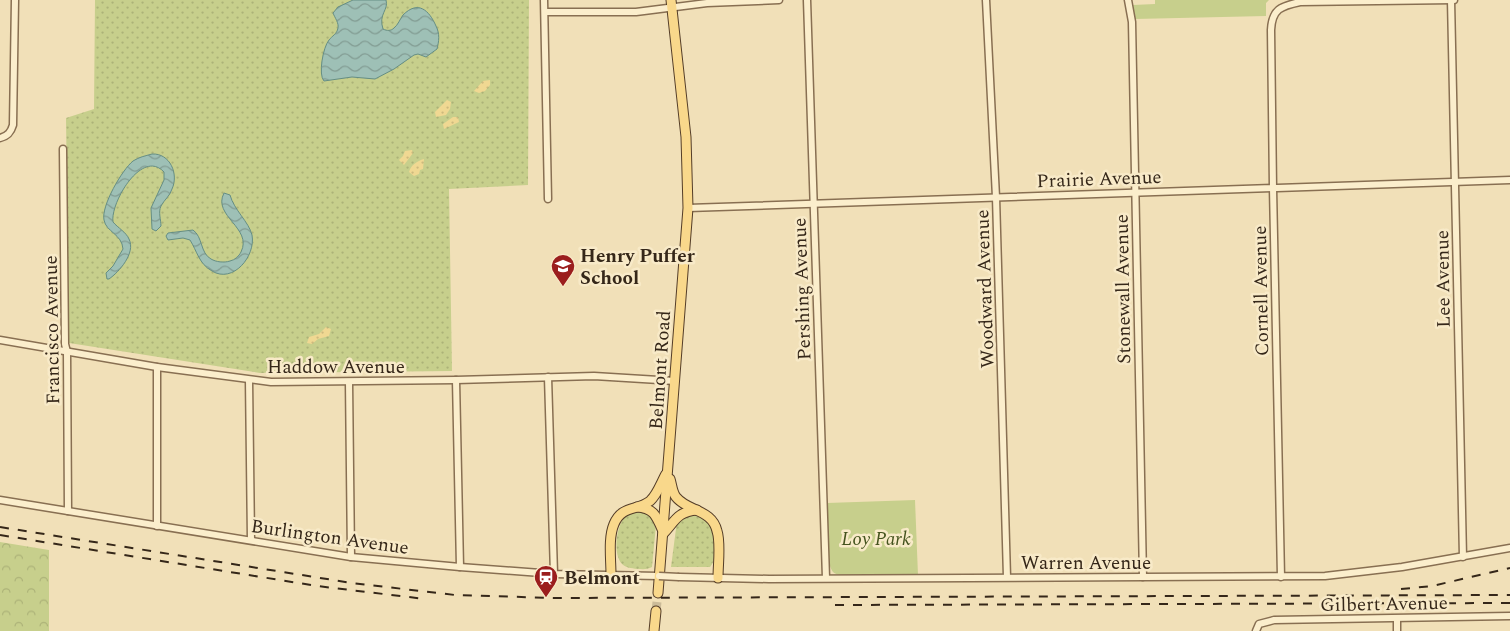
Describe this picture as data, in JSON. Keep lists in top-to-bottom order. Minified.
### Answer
{"streets":{"main road":["Belmont Road"],"street":["Prairie Avenue","Lee Avenue","Pershing Avenue","Woodward Avenue","Stonewall Avenue","Cornell Avenue","Francisco Avenue","Haddow Avenue","Burlington Avenue","Warren Avenue","Gilbert Avenue"]},"crossings":[["Prairie Avenue","Lee Avenue"],["Prairie Avenue","Pershing Avenue"],["Prairie Avenue","Woodward Avenue"],["Prairie Avenue","Stonewall Avenue"],["Prairie Avenue","Cornell Avenue"],["Prairie Avenue","Belmont Road"],["Lee Avenue","Cornell Avenue"],["Lee Avenue","Warren Avenue"],["Pershing Avenue","Warren Avenue"],["Woodward Avenue","Warren Avenue"],["Stonewall Avenue","Warren Avenue"],["Cornell Avenue","Warren Avenue"],["Francisco Avenue","Haddow Avenue"],["Francisco Avenue","Burlington Avenue"],["Haddow Avenue","Belmont Road"],["Burlington Avenue","Warren Avenue"]],"parks":["Loy Park"],"places":{"school or university":["Henry Puffer School"],"station":["Belmont"]}}
